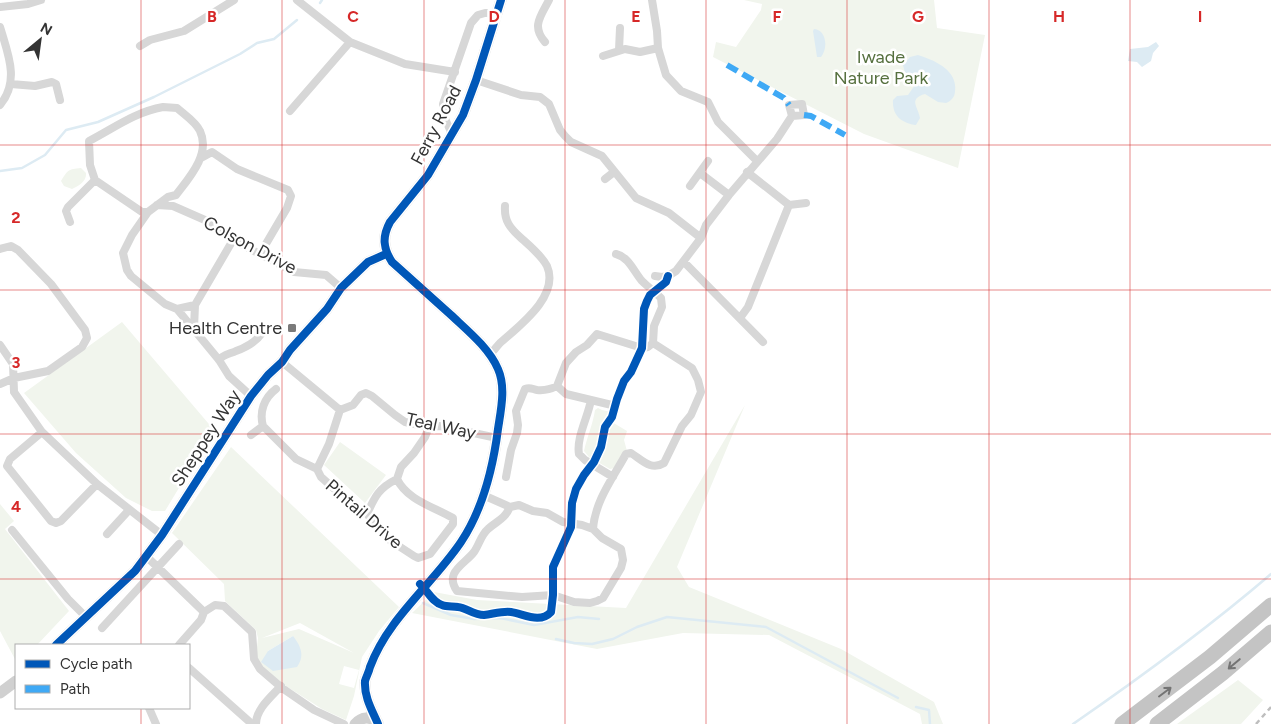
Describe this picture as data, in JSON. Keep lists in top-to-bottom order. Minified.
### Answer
{"streets":{"street":["Ferry Road","Colson Drive","Teal Way","Sheppey Way","Pintail Drive"]},"crossings":[["Ferry Road","Sheppey Way"],["Colson Drive","Sheppey Way"]],"parks":["Iwade Nature Park"],"places":{"transit":["Health Centre"]},"legend":["Cycle path","Path"],"north":"top right","grid":{"columns":["B","C","D","E","F","G","H","I"],"rows":["2","3","4"]}}
